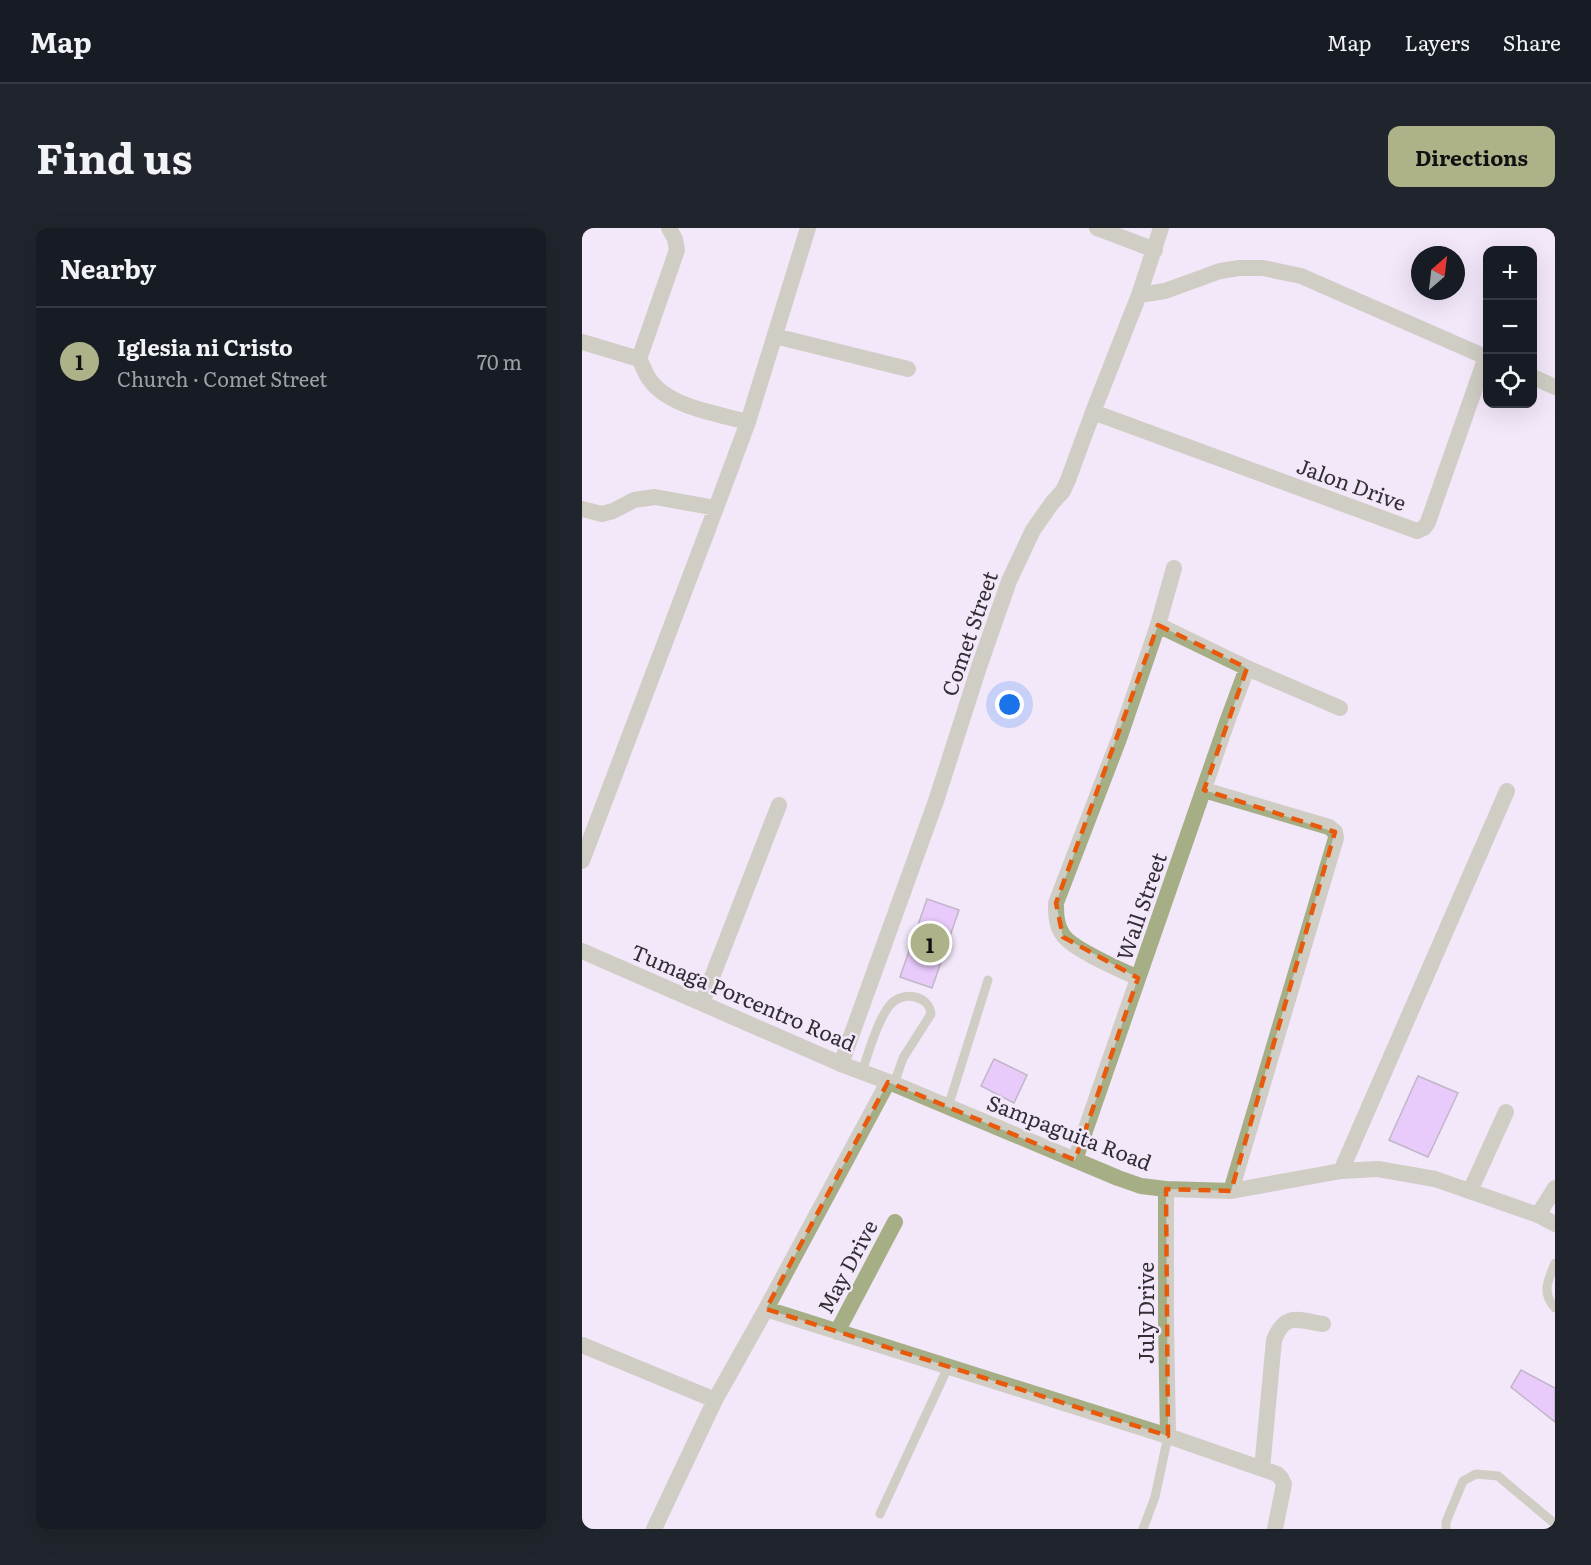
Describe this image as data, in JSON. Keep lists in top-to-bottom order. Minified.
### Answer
{"streets":{"street":["Jalon Drive","Comet Street","Wall Street","Tumaga Porcentro Road","Sampaguita Road","May Drive","July Drive"]},"crossings":[["Jalon Drive","Comet Street"],["Comet Street","Tumaga Porcentro Road"],["Wall Street","Sampaguita Road"],["Tumaga Porcentro Road","Sampaguita Road"],["Sampaguita Road","July Drive"]],"north":"top right","page":{"header":"Map","nav":["Map","Layers","Share"],"title":"Find us","buttons":"Directions","heading":"Nearby","map_buttons":["+","−"],"list":[{"mark":"1","name":"Iglesia ni Cristo","note":"Church · Comet Street","value":"70 m"}],"pins":"1"}}
